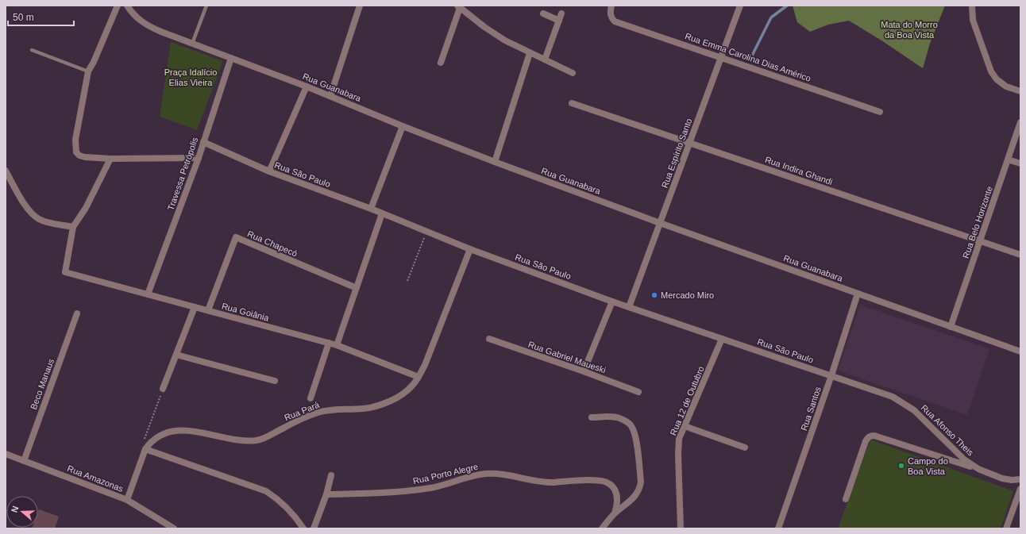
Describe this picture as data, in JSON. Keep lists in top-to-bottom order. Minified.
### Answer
{"streets":{"street":["Rua Emma Carolina Dias Américo","Rua Guanabara","Rua Espírito Santo","Rua Indira Ghandi","Travessa Petrópolis","Rua São Paulo","Rua Belo Horizonte","Rua Chapecó","Rua Goiânia","Rua Gabriel Maueski","Beco Manaus","Rua 12 de Outubro","Rua Santos","Rua Pará","Rua Afonso Theis","Rua Porto Alegre","Rua Amazonas"]},"crossings":[["Rua Emma Carolina Dias Américo","Rua Espírito Santo"],["Rua Guanabara","Rua Espírito Santo"],["Rua Guanabara","Travessa Petrópolis"],["Rua Guanabara","Rua Belo Horizonte"],["Rua Guanabara","Rua Santos"],["Rua Espírito Santo","Rua Indira Ghandi"],["Rua Espírito Santo","Rua São Paulo"],["Rua Indira Ghandi","Rua Belo Horizonte"],["Travessa Petrópolis","Rua São Paulo"],["Travessa Petrópolis","Rua Goiânia"],["Rua São Paulo","Rua 12 de Outubro"],["Rua São Paulo","Rua Santos"],["Rua São Paulo","Rua Pará"],["Rua São Paulo","Rua Afonso Theis"],["Rua Chapecó","Rua Goiânia"],["Rua Goiânia","Rua Pará"],["Beco Manaus","Rua Amazonas"],["Rua Pará","Rua Amazonas"]],"parks":["Mata do Morro da Boa Vista","Praça Idalício Elias Vieira"],"places":["Mercado Miro","Campo do Boa Vista"],"scale_bar":"50 m","north":"left"}
